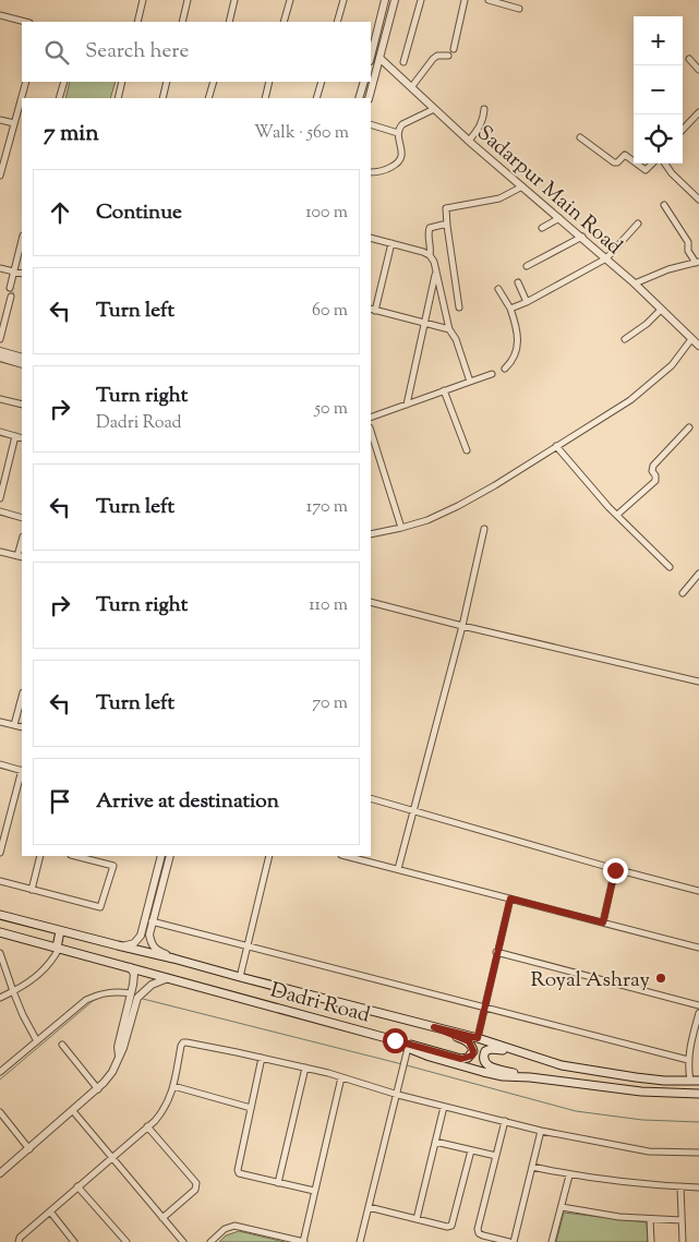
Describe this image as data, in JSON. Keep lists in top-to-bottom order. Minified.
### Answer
{"streets":{"main road":["Dadri Road"],"street":["Sadarpur Main Road"]},"places":["Royal Ashray"],"page":{"map_buttons":["+","−"],"search":"Search here","heading":["7 min","Walk · 560 m"],"list":[["Continue","100 m"],["Turn left","60 m"],["Turn right","Dadri Road","50 m"],["Turn left","170 m"],["Turn right","110 m"],["Turn left","70 m"],"Arrive at destination"]}}
